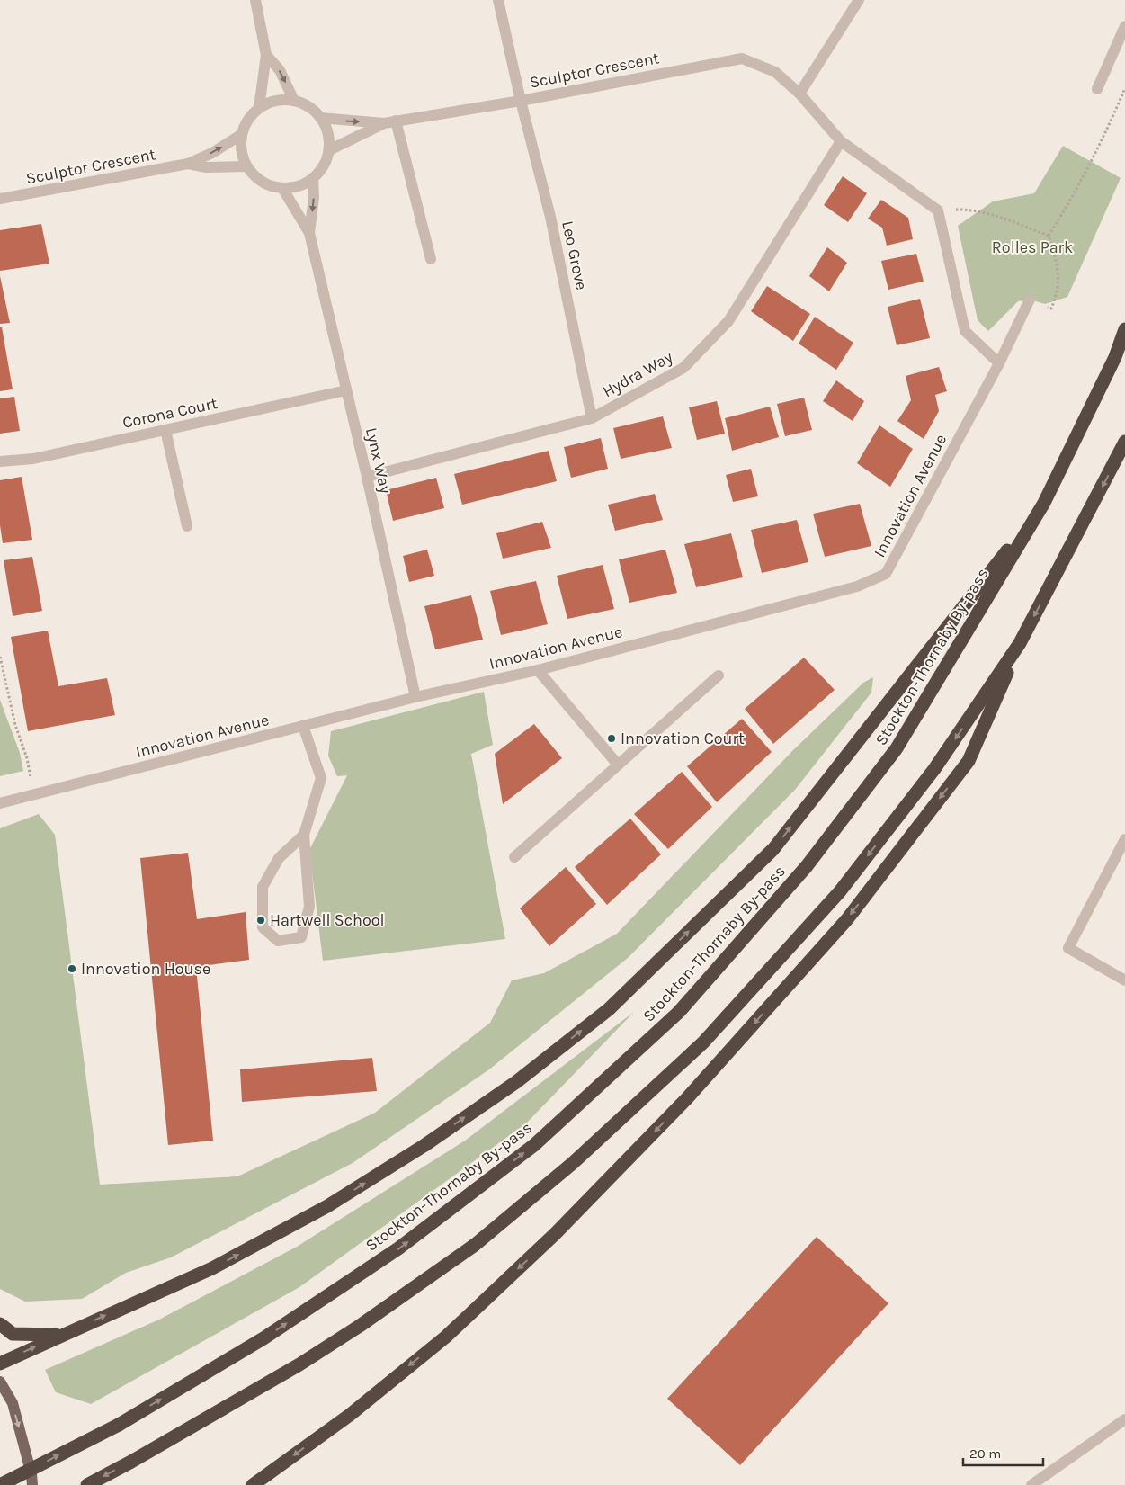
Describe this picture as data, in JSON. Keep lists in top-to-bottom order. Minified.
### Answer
{"streets":{"highway":["Stockton-Thornaby By-pass"],"street":["Sculptor Crescent","Leo Grove","Hydra Way","Corona Court","Lynx Way","Innovation Avenue"]},"crossings":[["Sculptor Crescent","Leo Grove"],["Sculptor Crescent","Hydra Way"],["Sculptor Crescent","Lynx Way"],["Leo Grove","Hydra Way"],["Hydra Way","Lynx Way"],["Corona Court","Lynx Way"],["Lynx Way","Innovation Avenue"]],"parks":["Rolles Park"],"places":["Innovation Court","Hartwell School","Innovation House"],"scale_bar":"20 m"}
